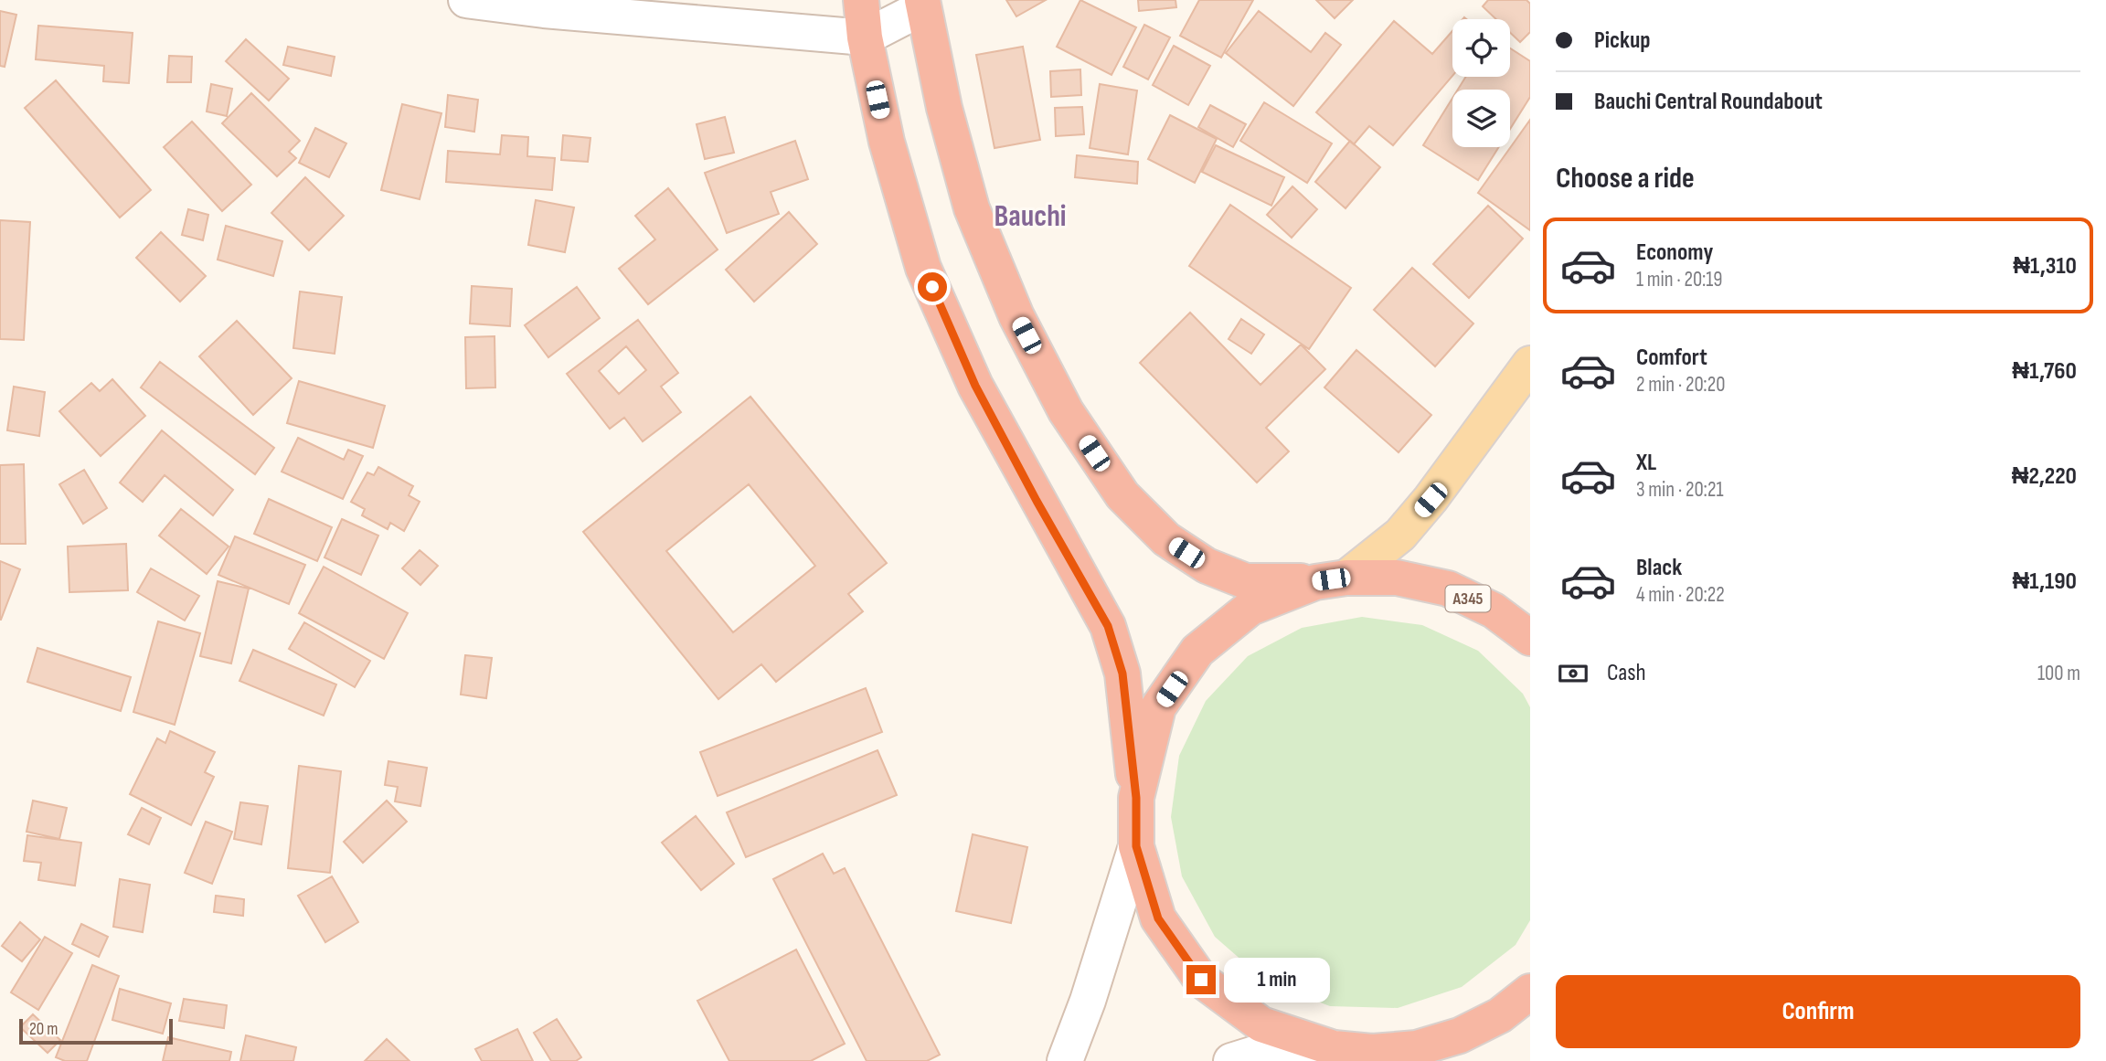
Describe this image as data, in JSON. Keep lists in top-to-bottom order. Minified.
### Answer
{"streets":{"highway":["A345"]},"districts":["Bauchi"],"scale_bar":"20 m","page":{"banner":["Pickup","Bauchi Central Roundabout"],"heading":"Choose a ride","list":[{"name":"Economy","note":"1 min · 20:19","value":"₦1,310"},{"name":"Comfort","note":"2 min · 20:20","value":"₦1,760"},{"name":"XL","note":"3 min · 20:21","value":"₦2,220"},{"name":"Black","note":"4 min · 20:22","value":"₦1,190"}],"pay":["Cash","100 m"],"bubble":"1 min","buttons":"Confirm","scale":"20 m"}}
